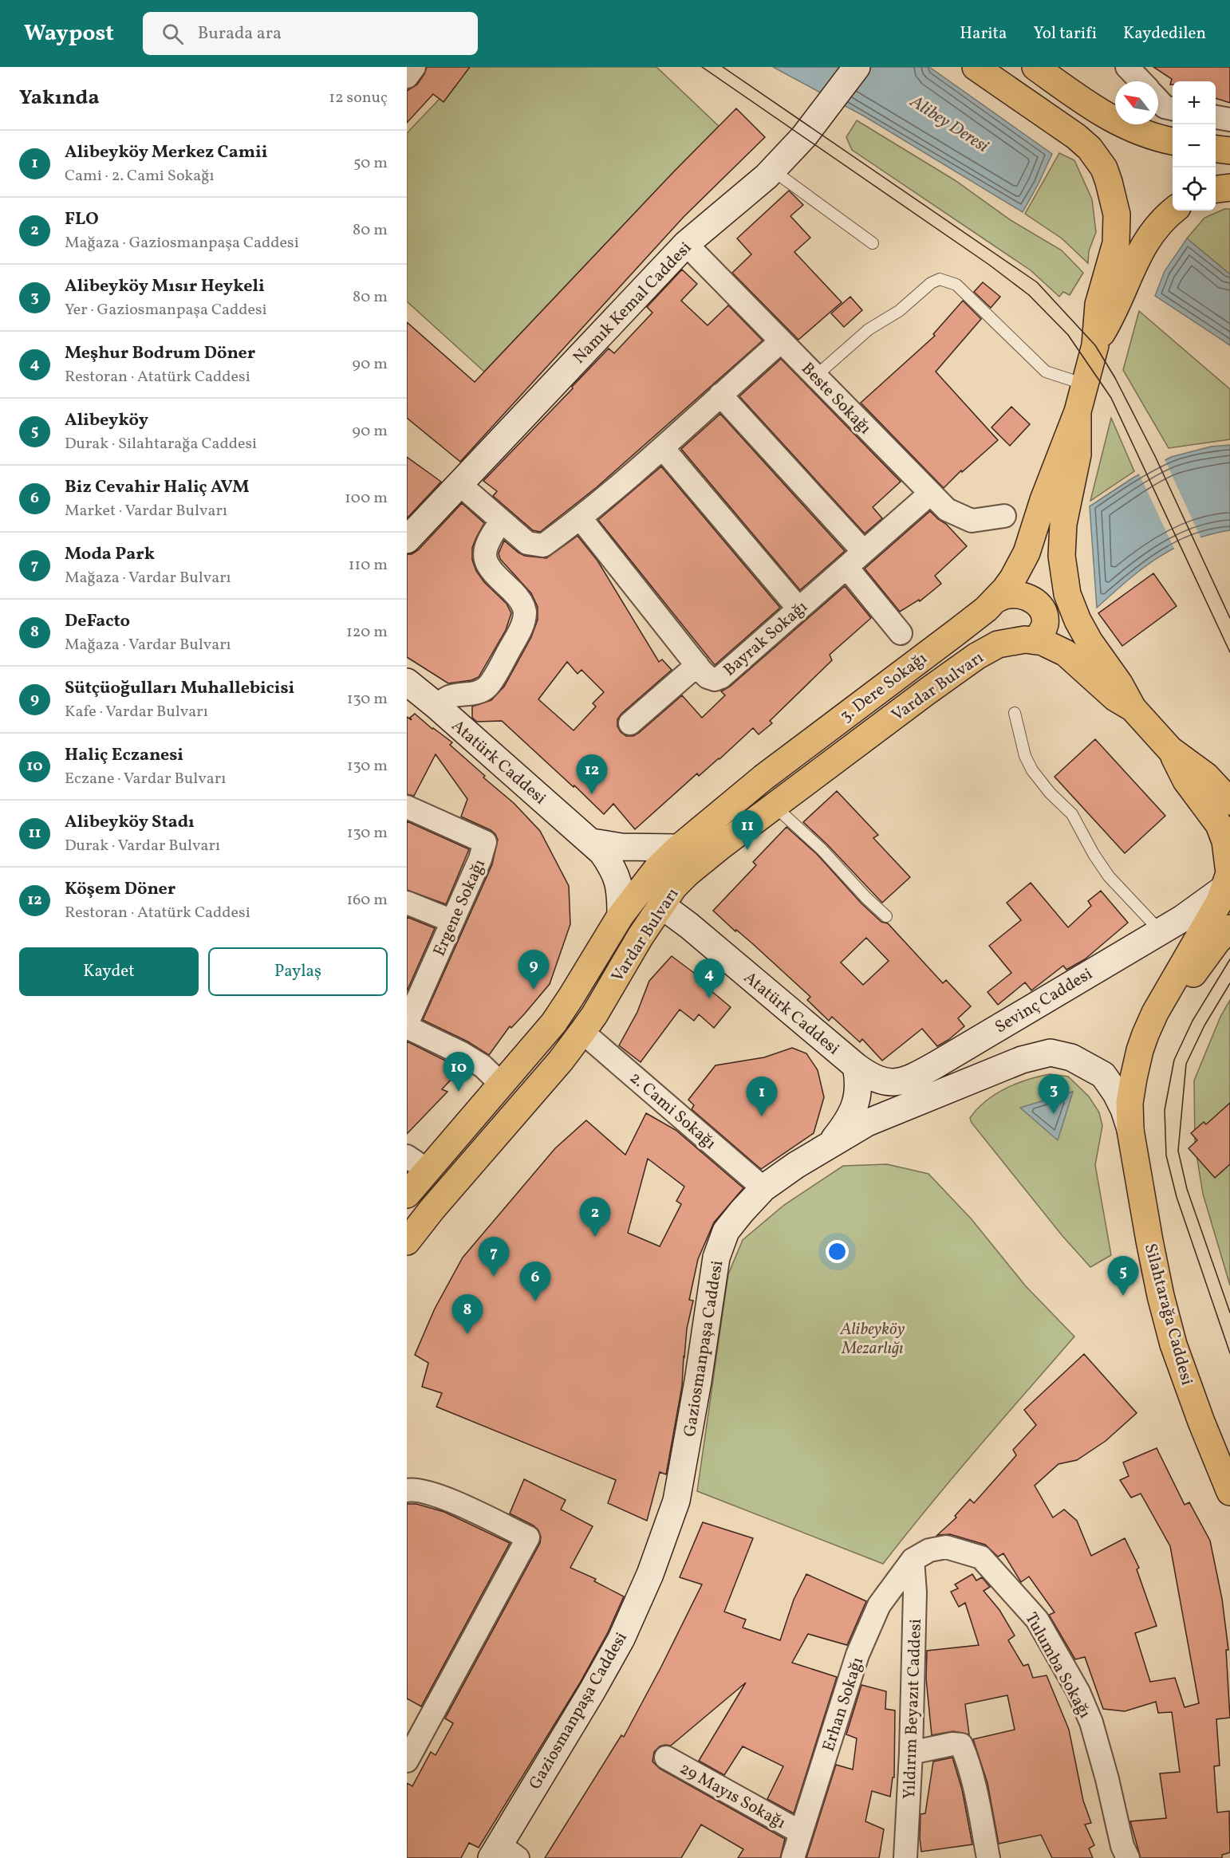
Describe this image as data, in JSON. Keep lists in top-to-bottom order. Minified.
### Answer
{"streets":{"main road":["Namık Kemal Caddesi","Vardar Bulvarı","3. Dere Sokağı","Atatürk Caddesi","Sevinç Caddesi","Silahtarağa Caddesi","Gaziosmanpaşa Caddesi"],"street":["Beste Sokağı","Bayrak Sokağı","Ergene Sokağı","2. Cami Sokağı","Tulumba Sokağı","Erhan Sokağı","Yıldırım Beyazıt Caddesi","29 Mayıs Sokağı"]},"crossings":[["Namık Kemal Caddesi","Beste Sokağı"],["Beste Sokağı","Bayrak Sokağı"],["Vardar Bulvarı","3. Dere Sokağı"],["Vardar Bulvarı","Atatürk Caddesi"],["Vardar Bulvarı","2. Cami Sokağı"],["3. Dere Sokağı","Atatürk Caddesi"],["Atatürk Caddesi","Sevinç Caddesi"],["Sevinç Caddesi","Silahtarağa Caddesi"],["2. Cami Sokağı","Gaziosmanpaşa Caddesi"],["Silahtarağa Caddesi","Gaziosmanpaşa Caddesi"],["Tulumba Sokağı","Erhan Sokağı"],["Tulumba Sokağı","Yıldırım Beyazıt Caddesi"],["Erhan Sokağı","Yıldırım Beyazıt Caddesi"],["Erhan Sokağı","29 Mayıs Sokağı"]],"water":["Alibey Deresi"],"parks":["Alibeyköy Mezarlığı"],"north":"top left","page":{"header":"Waypost","search":"Burada ara","nav":["Harita","Yol tarifi","Kaydedilen"],"heading":["Yakında","12 sonuç"],"map_buttons":["+","−"],"list":[{"mark":"1","name":"Alibeyköy Merkez Camii","note":"Cami · 2. Cami Sokağı","value":"50 m"},{"mark":"2","name":"FLO","note":"Mağaza · Gaziosmanpaşa Caddesi","value":"80 m"},{"mark":"3","name":"Alibeyköy Mısır Heykeli","note":"Yer · Gaziosmanpaşa Caddesi","value":"80 m"},{"mark":"4","name":"Meşhur Bodrum Döner","note":"Restoran · Atatürk Caddesi","value":"90 m"},{"mark":"5","name":"Alibeyköy","note":"Durak · Silahtarağa Caddesi","value":"90 m"},{"mark":"6","name":"Biz Cevahir Haliç AVM","note":"Market · Vardar Bulvarı","value":"100 m"},{"mark":"7","name":"Moda Park","note":"Mağaza · Vardar Bulvarı","value":"110 m"},{"mark":"8","name":"DeFacto","note":"Mağaza · Vardar Bulvarı","value":"120 m"},{"mark":"9","name":"Sütçüoğulları Muhallebicisi","note":"Kafe · Vardar Bulvarı","value":"130 m"},{"mark":"10","name":"Haliç Eczanesi","note":"Eczane · Vardar Bulvarı","value":"130 m"},{"mark":"11","name":"Alibeyköy Stadı","note":"Durak · Vardar Bulvarı","value":"130 m"},{"mark":"12","name":"Köşem Döner","note":"Restoran · Atatürk Caddesi","value":"160 m"}],"pins":["12","11","9","4","10","3","1","2","7","5","6","8"],"buttons":["Kaydet","Paylaş"]}}
